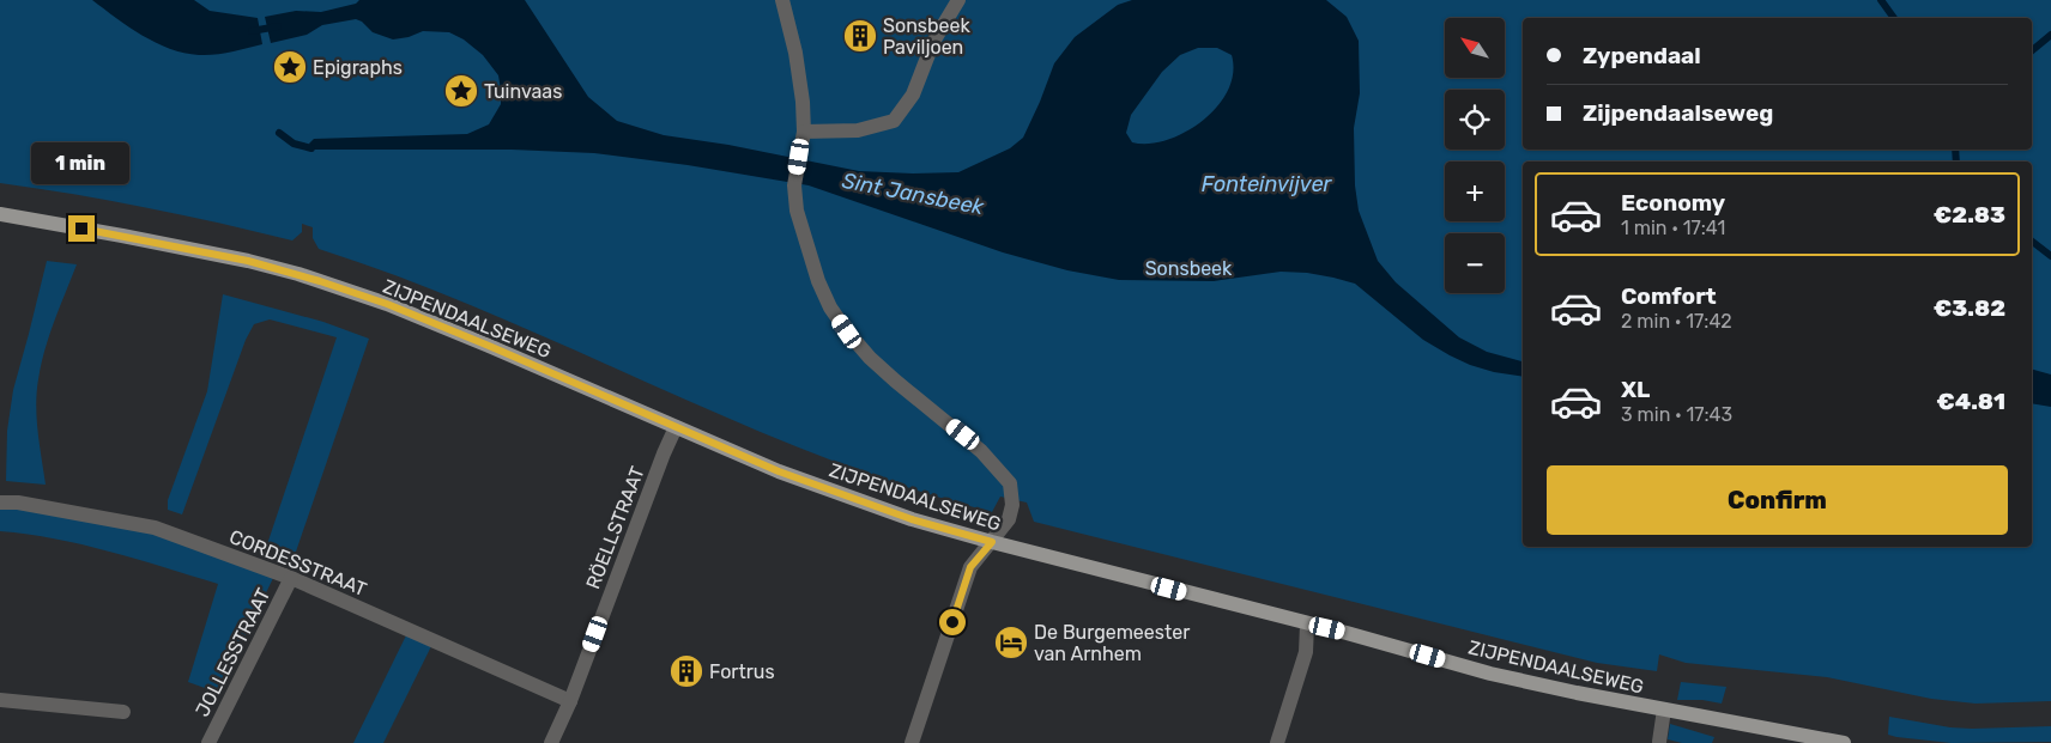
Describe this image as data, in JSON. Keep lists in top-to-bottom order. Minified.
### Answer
{"streets":{"main road":["ZIJPENDAALSEWEG"],"street":["RÖELLSTRAAT","CORDESSTRAAT","JOLLESSTRAAT"]},"crossings":[["ZIJPENDAALSEWEG","RÖELLSTRAAT"],["RÖELLSTRAAT","CORDESSTRAAT"],["CORDESSTRAAT","JOLLESSTRAAT"]],"water":["Fonteinvijver","Sint Jansbeek"],"parks":["Sonsbeek"],"places":{"building":["Sonsbeek Paviljoen","Fortrus"],"place":["Epigraphs","Tuinvaas"],"hotel":["De Burgemeester van Arnhem"]},"north":"top left","page":{"map_buttons":["+","−"],"banner":["Zypendaal","Zijpendaalseweg"],"bubble":"1 min","list":[{"name":"Economy","note":"1 min · 17:41","value":"€2.83"},{"name":"Comfort","note":"2 min · 17:42","value":"€3.82"},{"name":"XL","note":"3 min · 17:43","value":"€4.81"}],"buttons":"Confirm"}}
